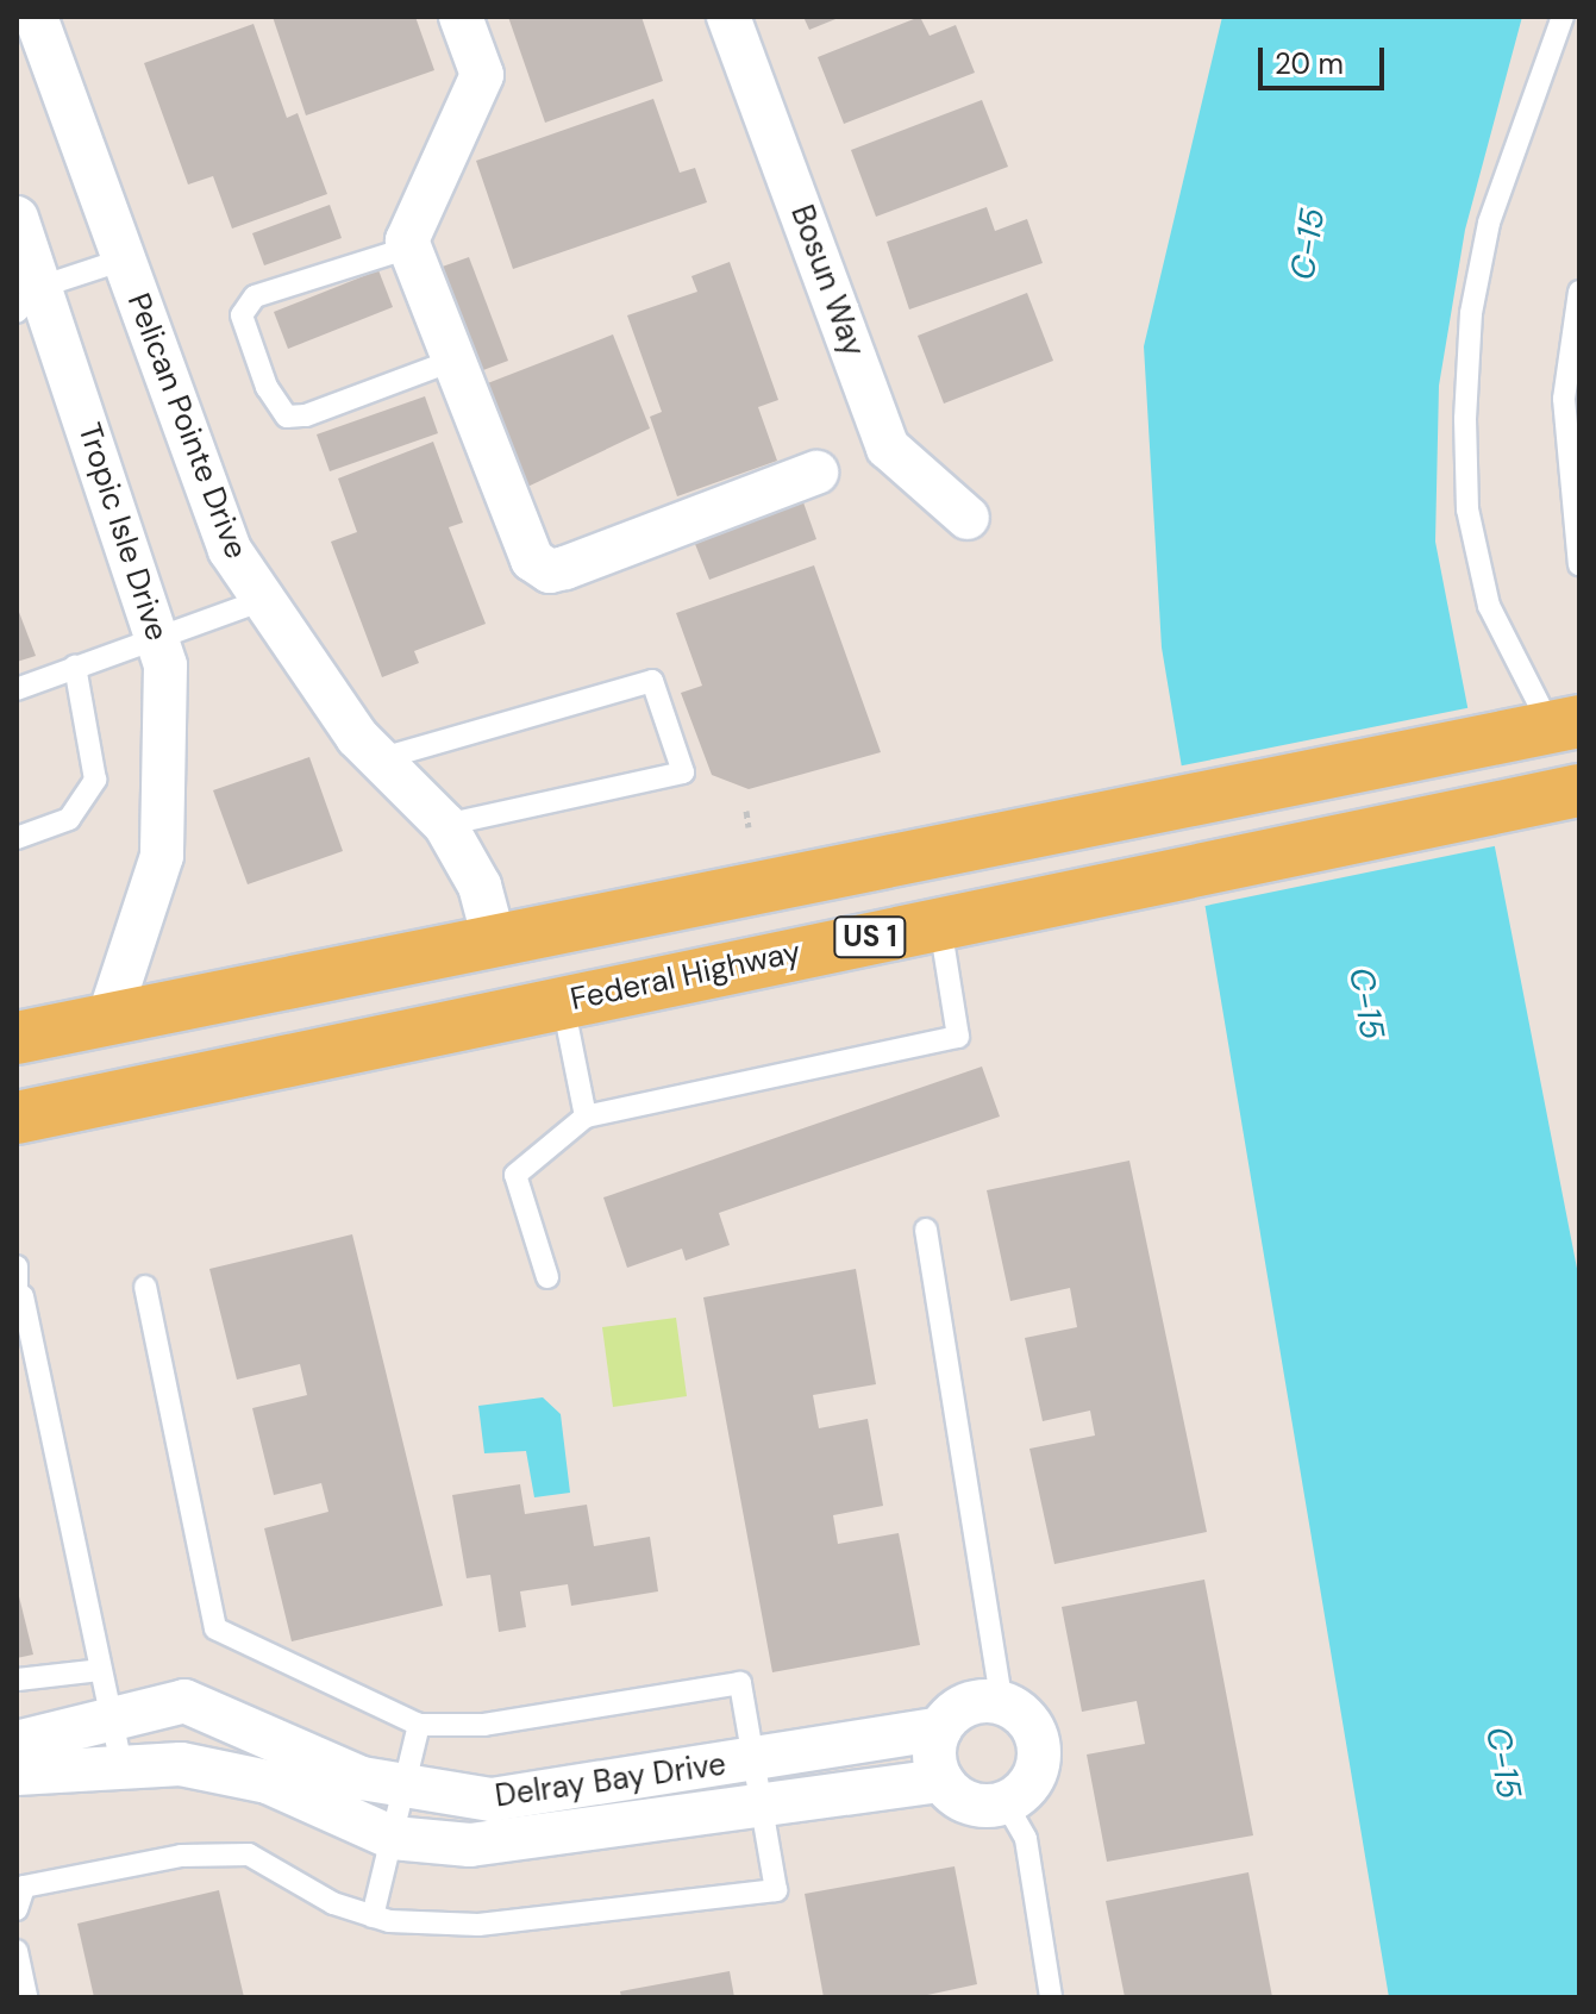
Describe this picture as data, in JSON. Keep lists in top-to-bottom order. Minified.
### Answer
{"streets":{"main road":["US 1","Federal Highway"],"street":["Bosun Way","Pelican Pointe Drive","Tropic Isle Drive","Delray Bay Drive"]},"crossings":[["Pelican Pointe Drive","US 1"],["Tropic Isle Drive","US 1"]],"water":["C-15"],"scale_bar":"20 m"}
